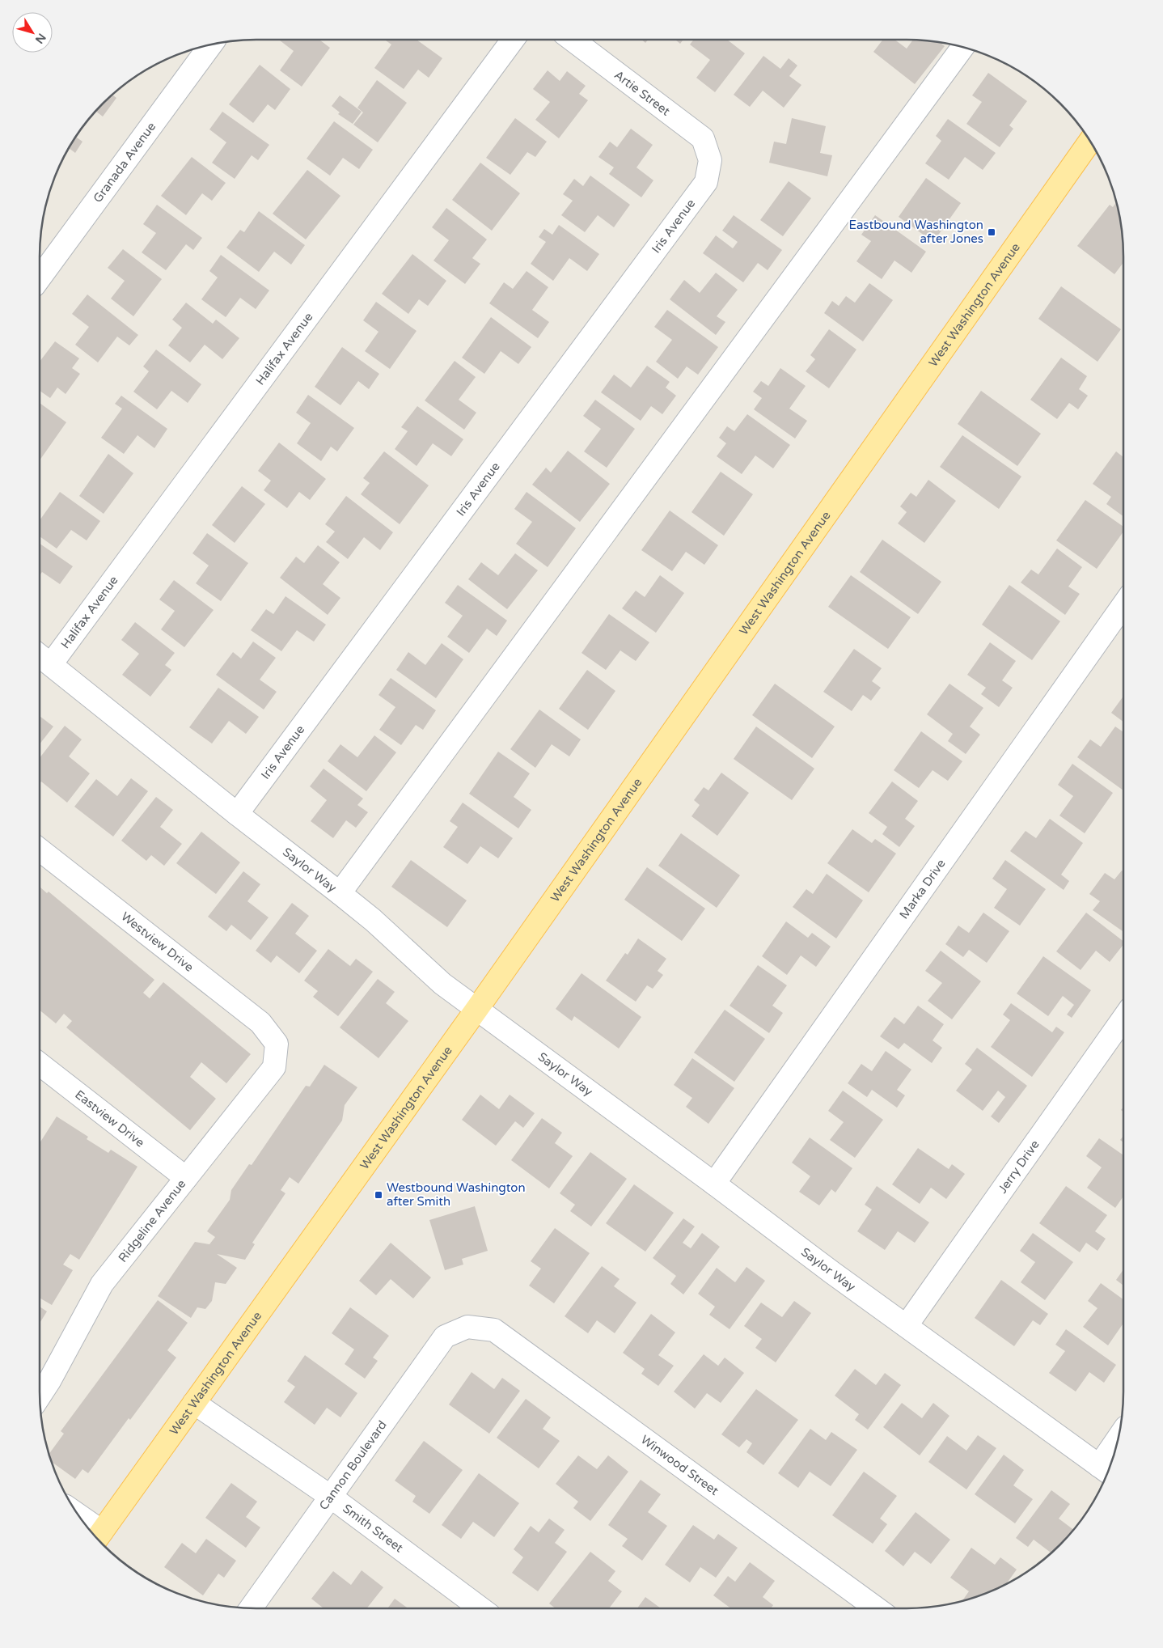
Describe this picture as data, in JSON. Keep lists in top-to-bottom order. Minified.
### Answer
{"streets":{"main road":["West Washington Avenue"],"street":["Artie Street","Granada Avenue","Iris Avenue","Halifax Avenue","Saylor Way","Marka Drive","Westview Drive","Eastview Drive","Jerry Drive","Ridgeline Avenue","Cannon Boulevard","Winwood Street","Smith Street"]},"crossings":[["Artie Street","Iris Avenue"],["Iris Avenue","Saylor Way"],["West Washington Avenue","Saylor Way"],["West Washington Avenue","Smith Street"],["Halifax Avenue","Saylor Way"],["Saylor Way","Marka Drive"],["Saylor Way","Jerry Drive"],["Westview Drive","Ridgeline Avenue"],["Eastview Drive","Ridgeline Avenue"],["Cannon Boulevard","Winwood Street"],["Cannon Boulevard","Smith Street"]],"places":{"transit":["Eastbound Washington after Jones","Westbound Washington after Smith"]},"north":"bottom right"}
